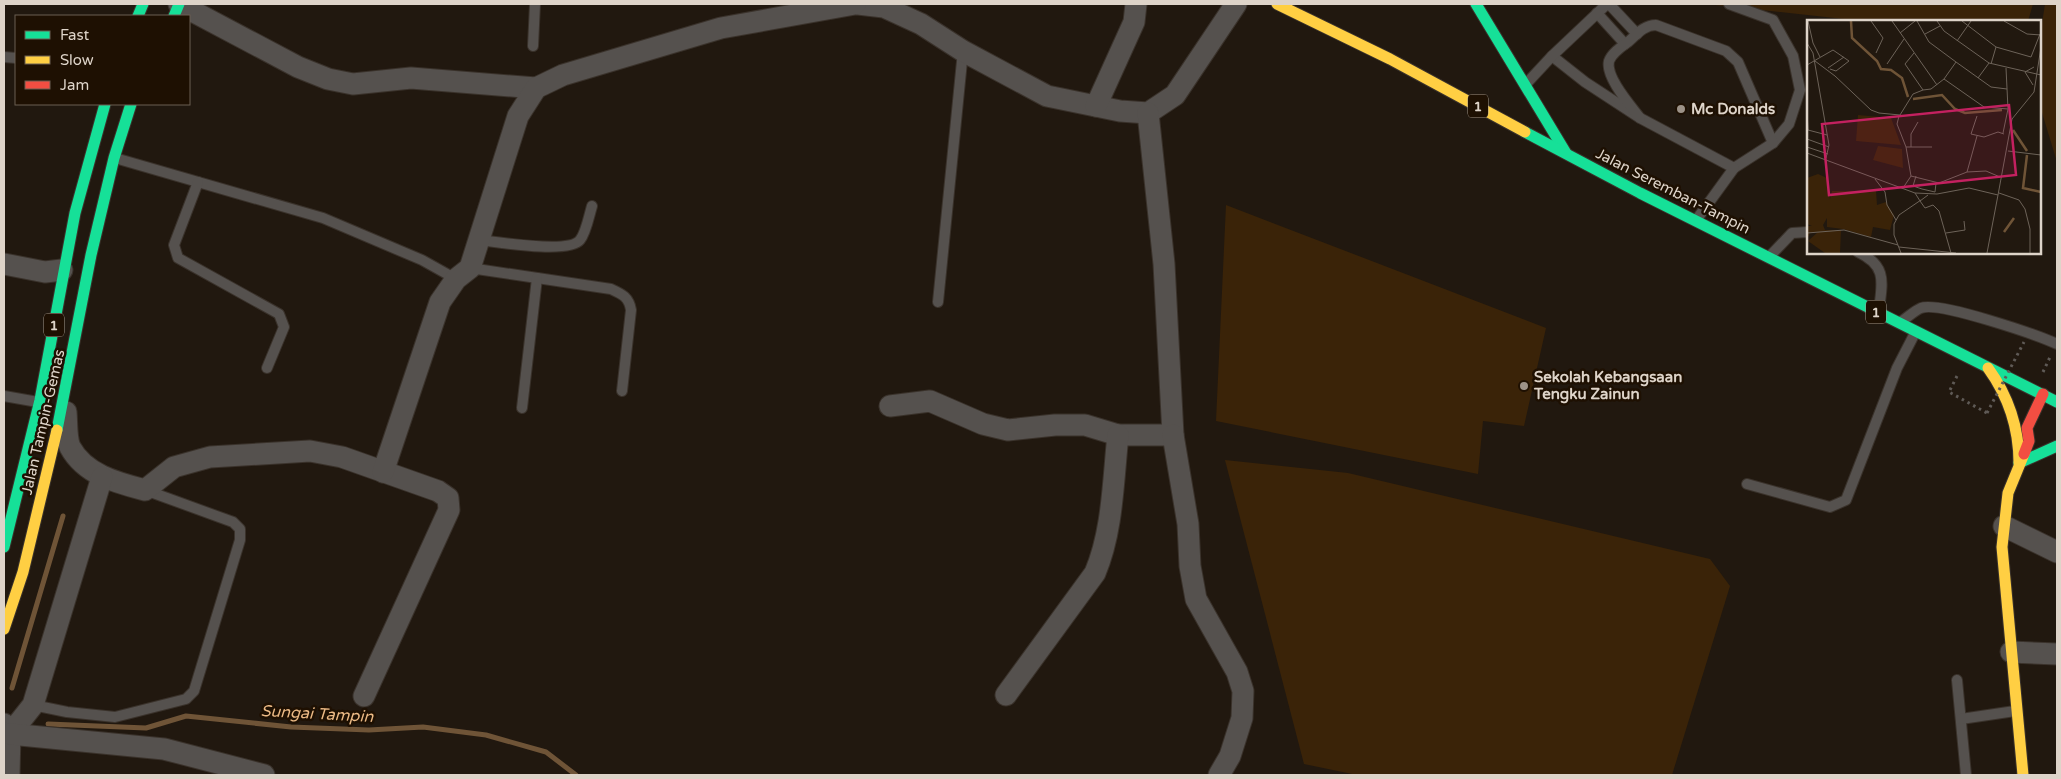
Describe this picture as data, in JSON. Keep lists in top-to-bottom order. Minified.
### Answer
{"streets":{"main road":["1","Jalan Seremban-Tampin","Jalan Tampin-Gemas"]},"water":["Sungai Tampin"],"places":["Mc Donalds","Sekolah Kebangsaan Tengku Zainun"],"legend":["Fast","Slow","Jam"]}
